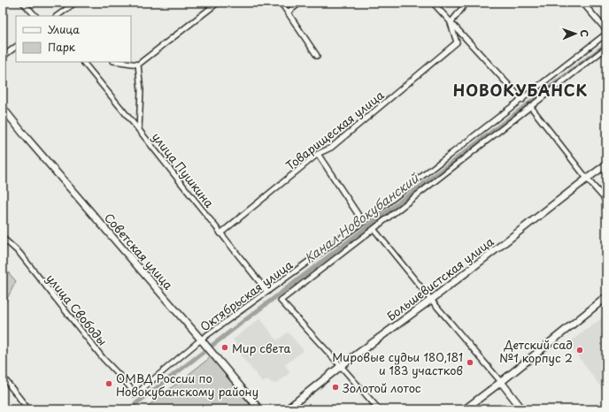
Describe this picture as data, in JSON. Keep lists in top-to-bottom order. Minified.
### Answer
{"streets":{"main road":["Советская улица","Большевистская улица"],"street":["Товарищеская улица","улица Пушкина","Октябрьская улица","улица Свободы"]},"crossings":[["Товарищеская улица","улица Пушкина"],["улица Пушкина","Октябрьская улица"],["Советская улица","Октябрьская улица"],["Большевистская улица","Октябрьская улица"],["Октябрьская улица","улица Свободы"]],"districts":["НОВОКУБАНСК"],"water":["Канал Новокубанский"],"places":["Мир света","Детский сад №1 корпус 2","Мировые судьи 180,181 и 183 участков","ОМВД России по Новокубанскому району","Золотой лотос"],"legend":["Улица","Парк"],"north":"right"}
